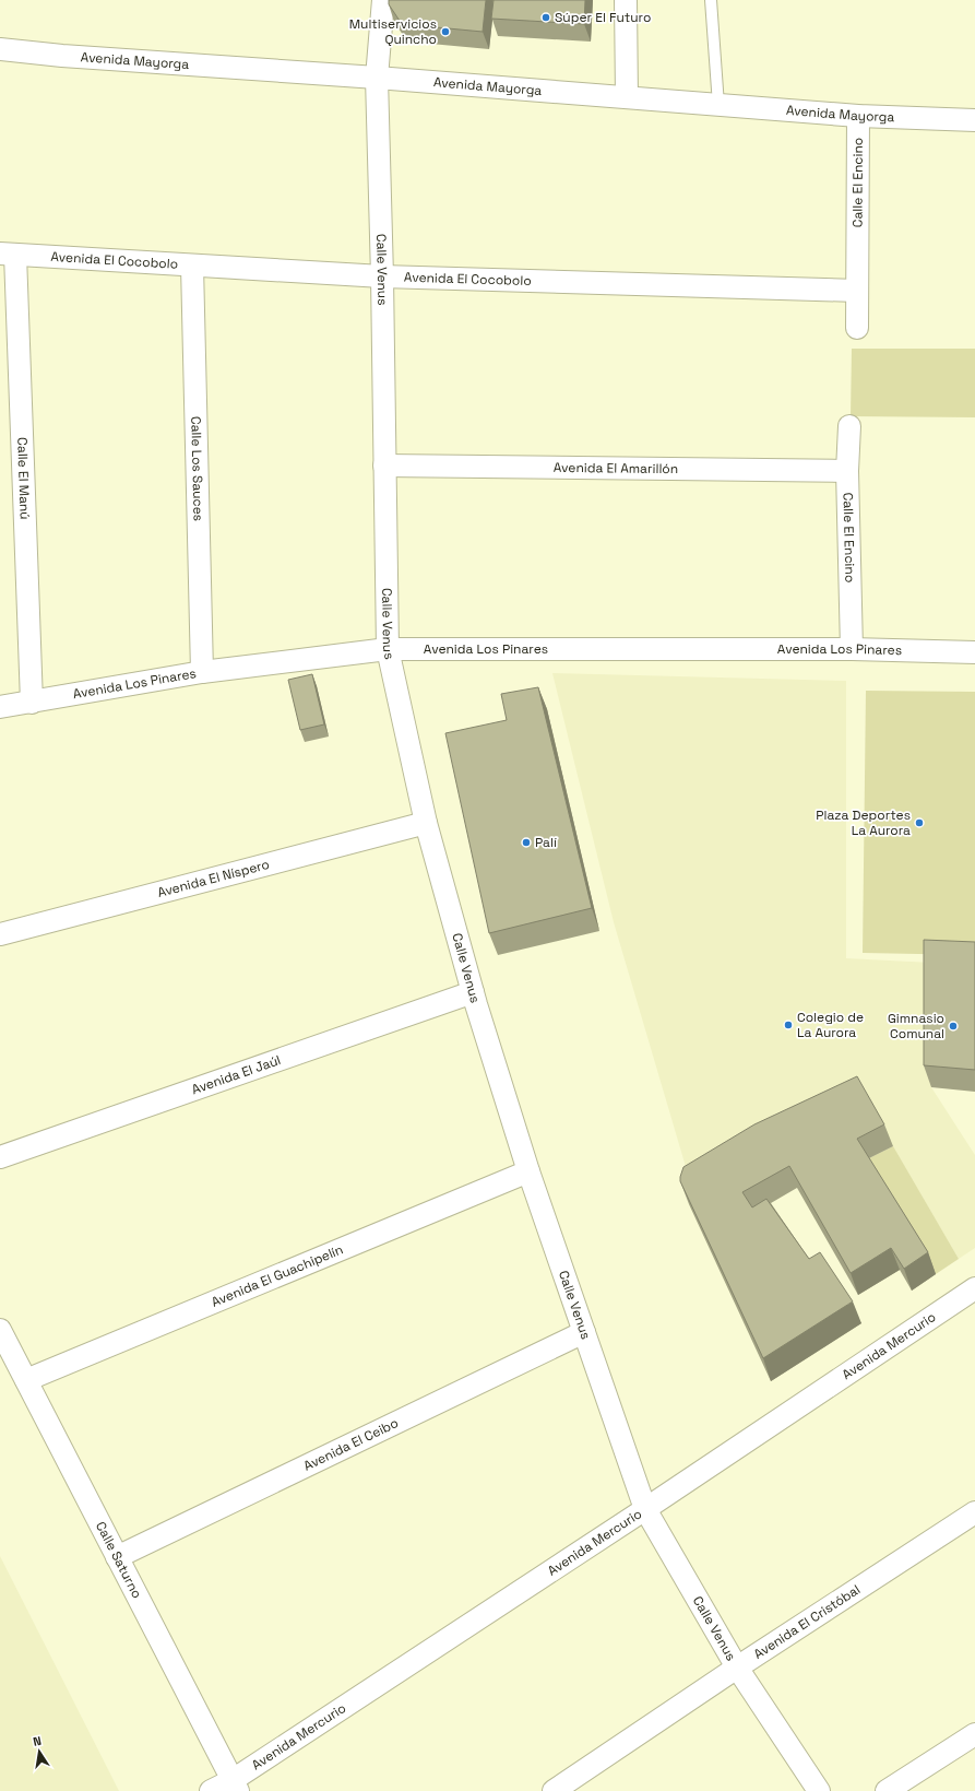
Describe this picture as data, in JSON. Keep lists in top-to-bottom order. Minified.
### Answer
{"streets":{"street":["Avenida Mayorga","Calle El Encino","Avenida El Cocobolo","Calle Venus","Avenida El Amarillón","Calle Los Sauces","Calle El Manú","Avenida Los Pinares","Avenida El Níspero","Avenida El Jaúl","Avenida El Guachipelín","Avenida Mercurio","Avenida El Ceibo","Calle Saturno","Avenida El Cristóbal"]},"crossings":[["Avenida Mayorga","Calle El Encino"],["Avenida Mayorga","Calle Venus"],["Calle El Encino","Avenida El Cocobolo"],["Calle El Encino","Avenida El Amarillón"],["Calle El Encino","Avenida Los Pinares"],["Avenida El Cocobolo","Calle Venus"],["Avenida El Cocobolo","Calle Los Sauces"],["Avenida El Cocobolo","Calle El Manú"],["Calle Venus","Avenida El Amarillón"],["Calle Venus","Avenida Los Pinares"],["Calle Venus","Avenida El Níspero"],["Calle Venus","Avenida El Jaúl"],["Calle Venus","Avenida El Guachipelín"],["Calle Venus","Avenida Mercurio"],["Calle Venus","Avenida El Ceibo"],["Calle Venus","Avenida El Cristóbal"],["Calle Los Sauces","Avenida Los Pinares"],["Calle El Manú","Avenida Los Pinares"],["Avenida El Guachipelín","Calle Saturno"],["Avenida Mercurio","Calle Saturno"],["Avenida El Ceibo","Calle Saturno"]],"places":["Súper El Futuro","Multiservicios Quincho","Plaza Deportes La Aurora","Palí","Colegio de La Aurora","Gimnasio Comunal"],"north":"top"}
